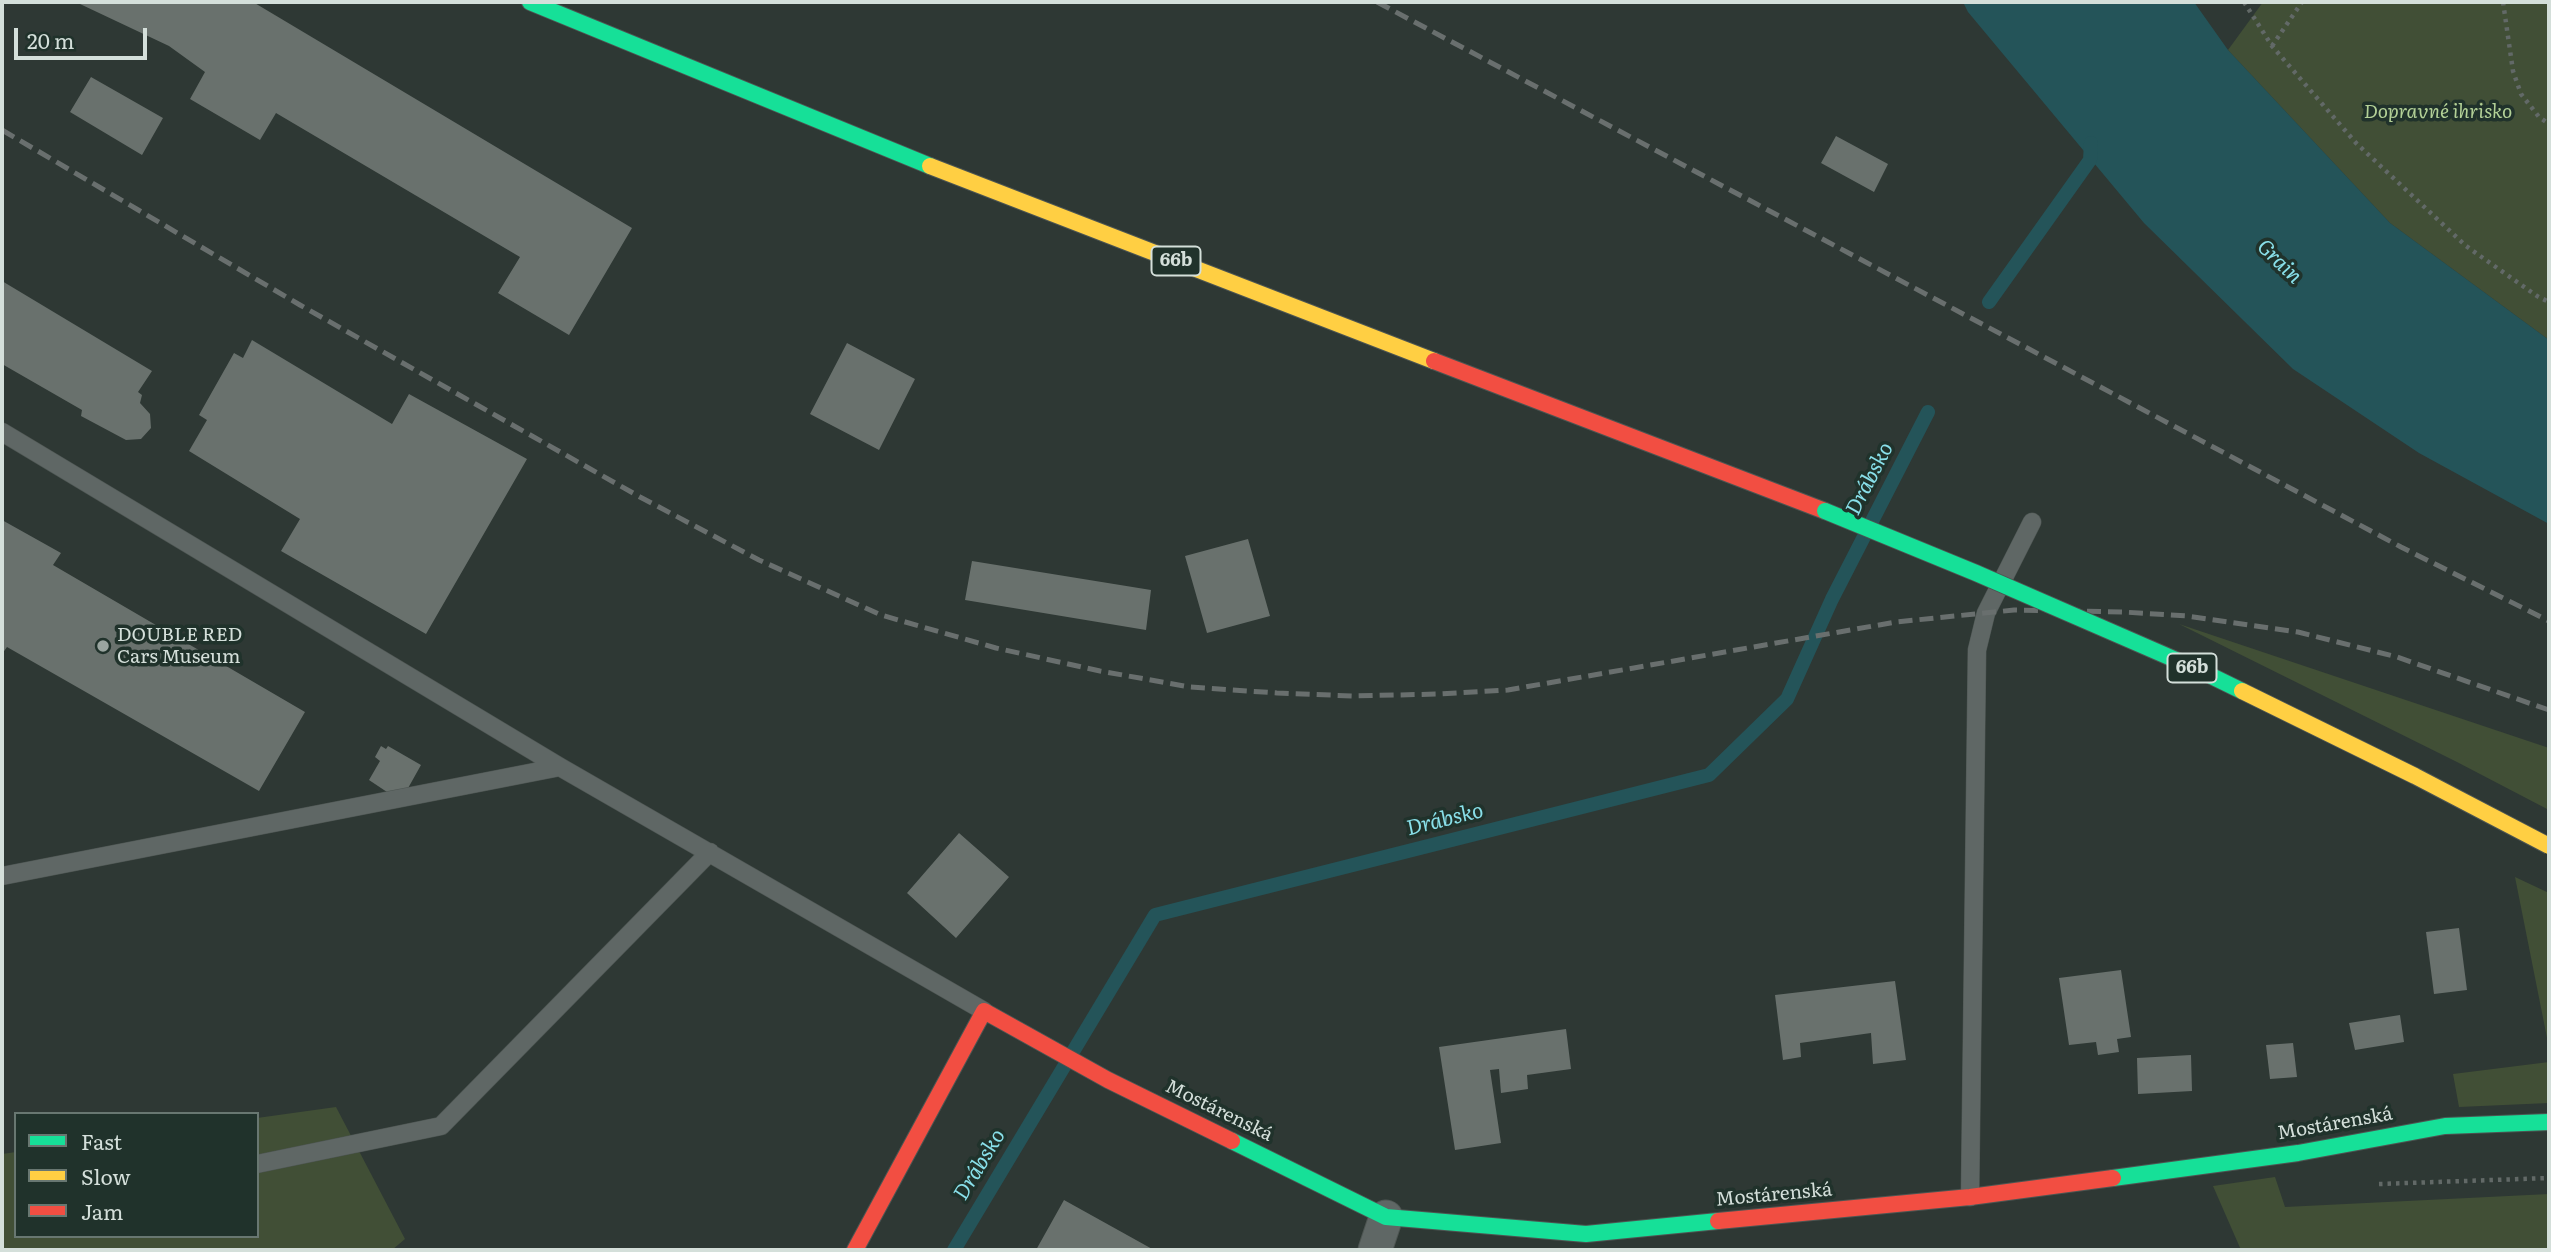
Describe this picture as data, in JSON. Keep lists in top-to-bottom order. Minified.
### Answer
{"streets":{"main road":["66b","Mostárenská"]},"water":["Grain","Drábsko"],"parks":["Dopravné ihrisko"],"places":["DOUBLE RED Cars Museum"],"legend":["Fast","Slow","Jam"],"scale_bar":"20 m"}
